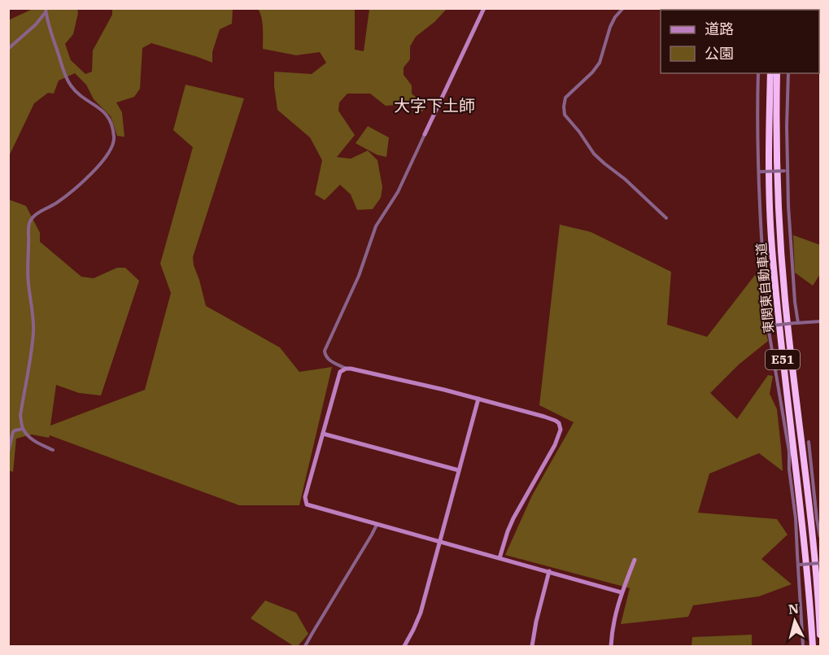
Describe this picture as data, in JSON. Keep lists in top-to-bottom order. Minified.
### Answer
{"streets":{"highway":["東関東自動車道","E51"]},"districts":["大字下土師"],"legend":["道路","公園"],"north":"top"}
